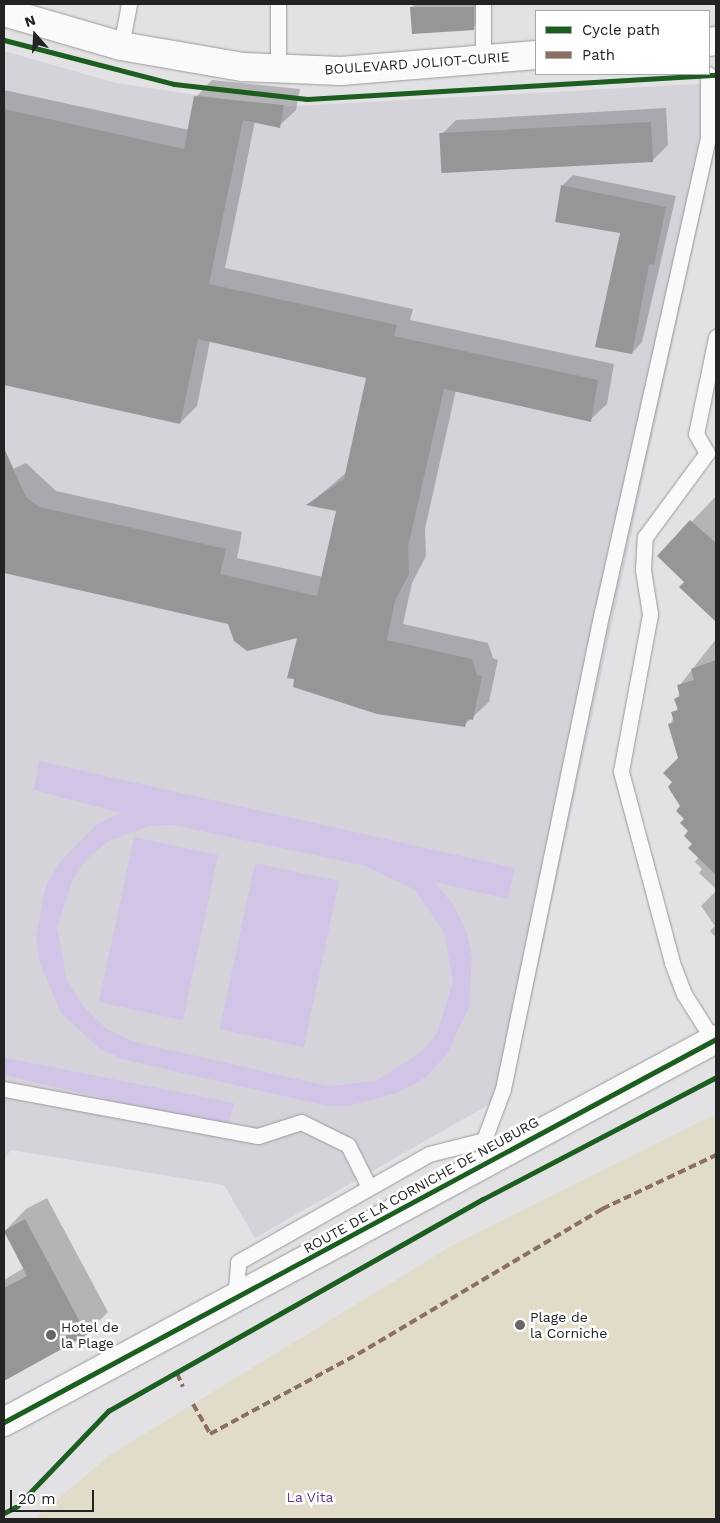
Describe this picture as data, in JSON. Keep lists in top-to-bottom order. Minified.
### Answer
{"streets":{"street":["BOULEVARD JOLIOT-CURIE","ROUTE DE LA CORNICHE DE NEUBURG"]},"parks":["La Vita"],"places":["Plage de la Corniche","Hotel de la Plage"],"legend":["Cycle path","Path"],"scale_bar":"20 m","north":"top"}
